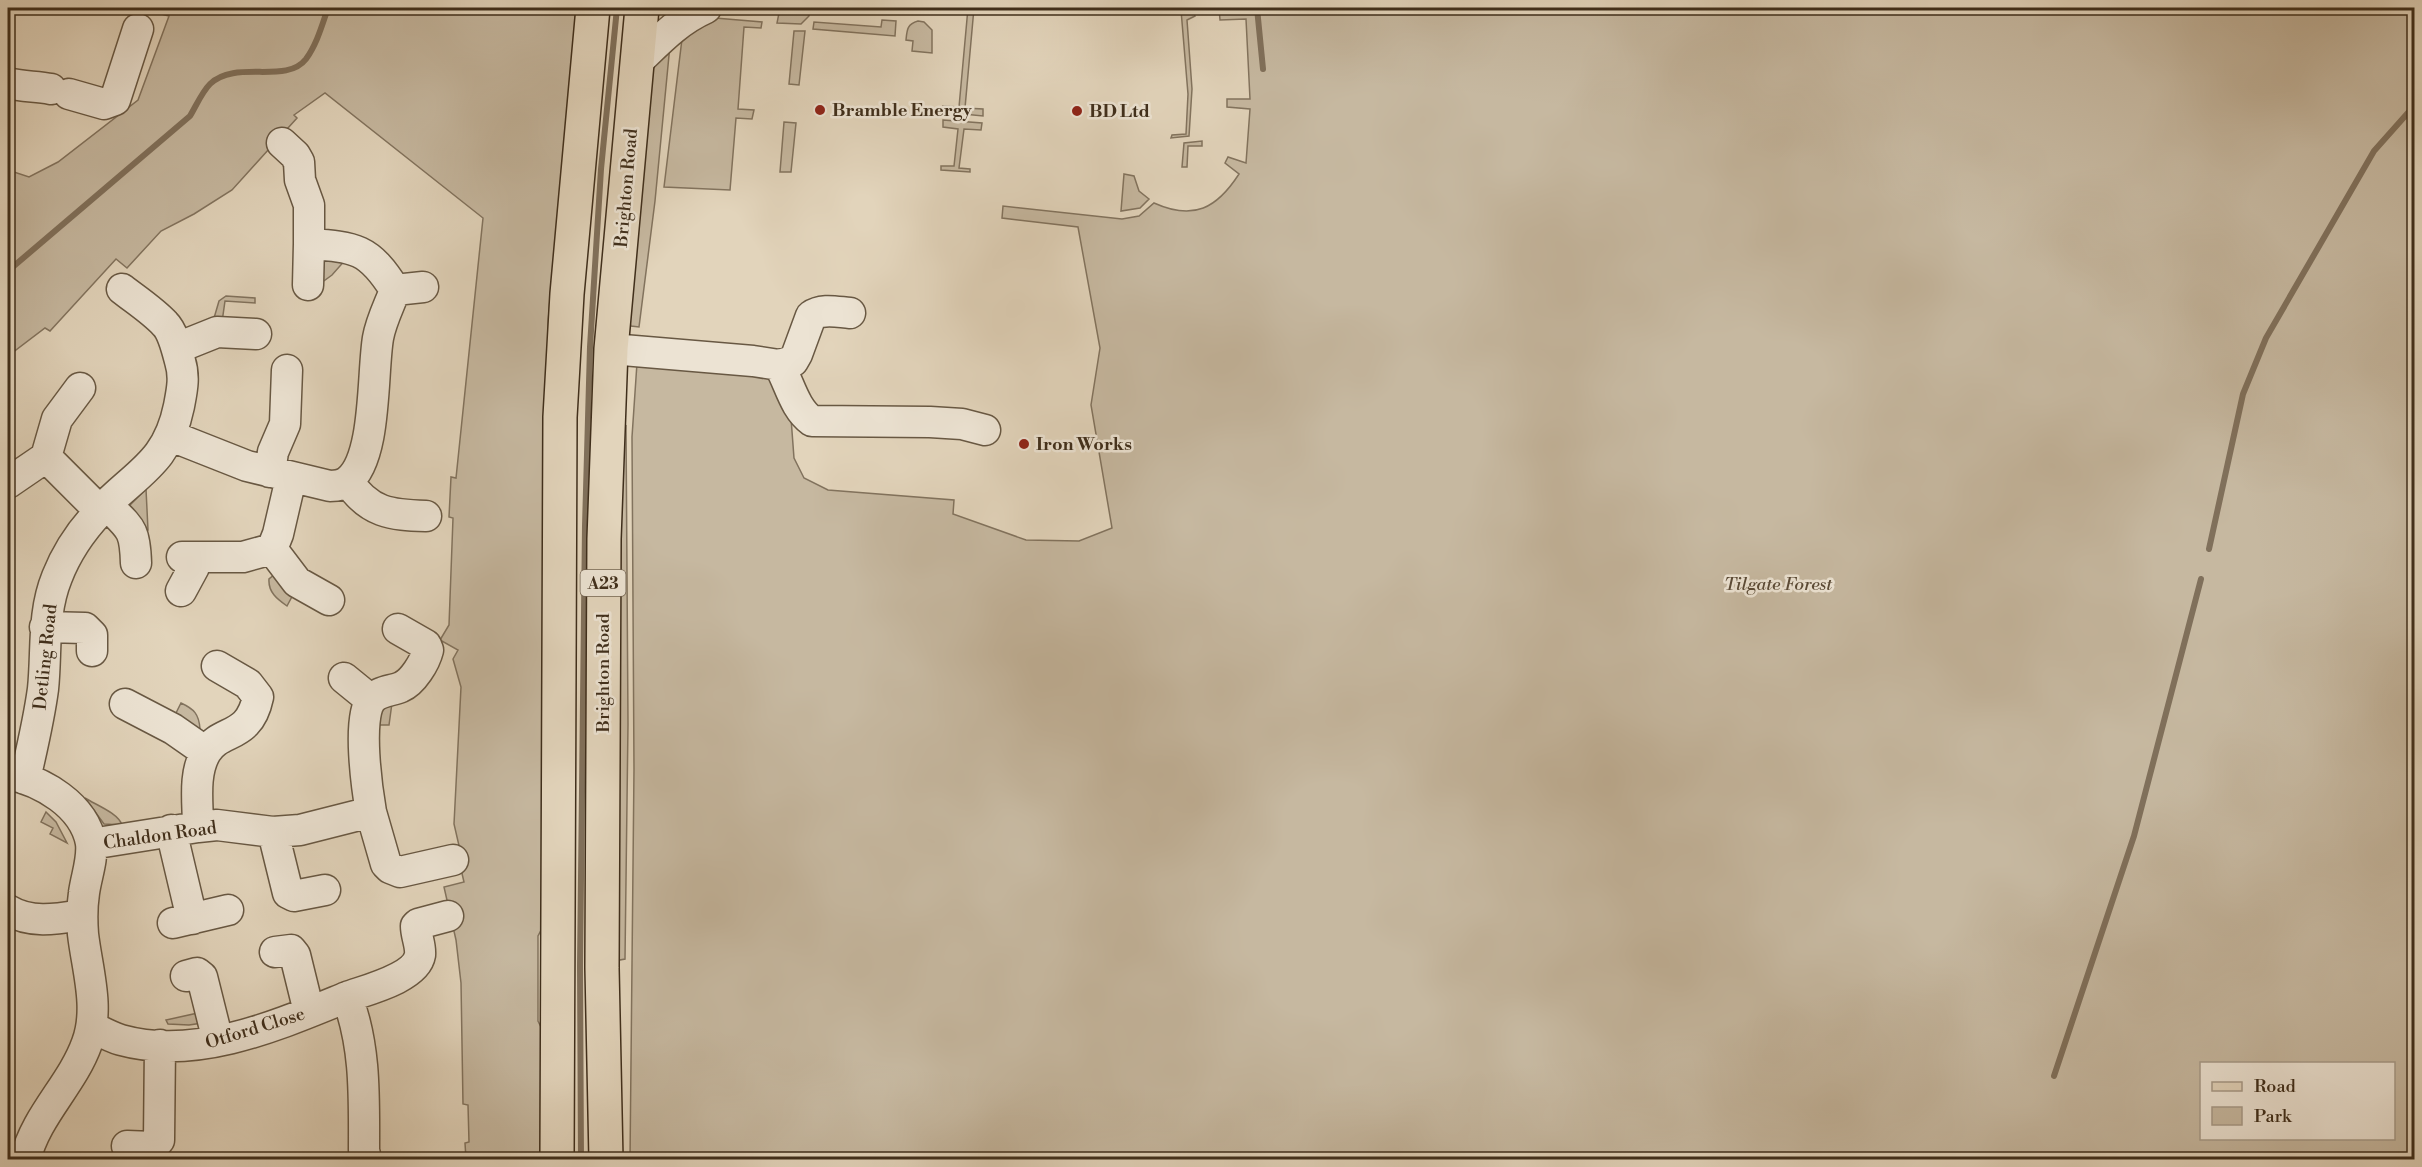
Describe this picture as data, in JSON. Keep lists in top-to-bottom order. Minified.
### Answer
{"streets":{"main road":["Brighton Road","A23"],"street":["Detling Road","Chaldon Road","Otford Close"]},"parks":["Tilgate Forest"],"places":["Bramble Energy","BD Ltd","Iron Works"],"legend":["Road","Park"]}
